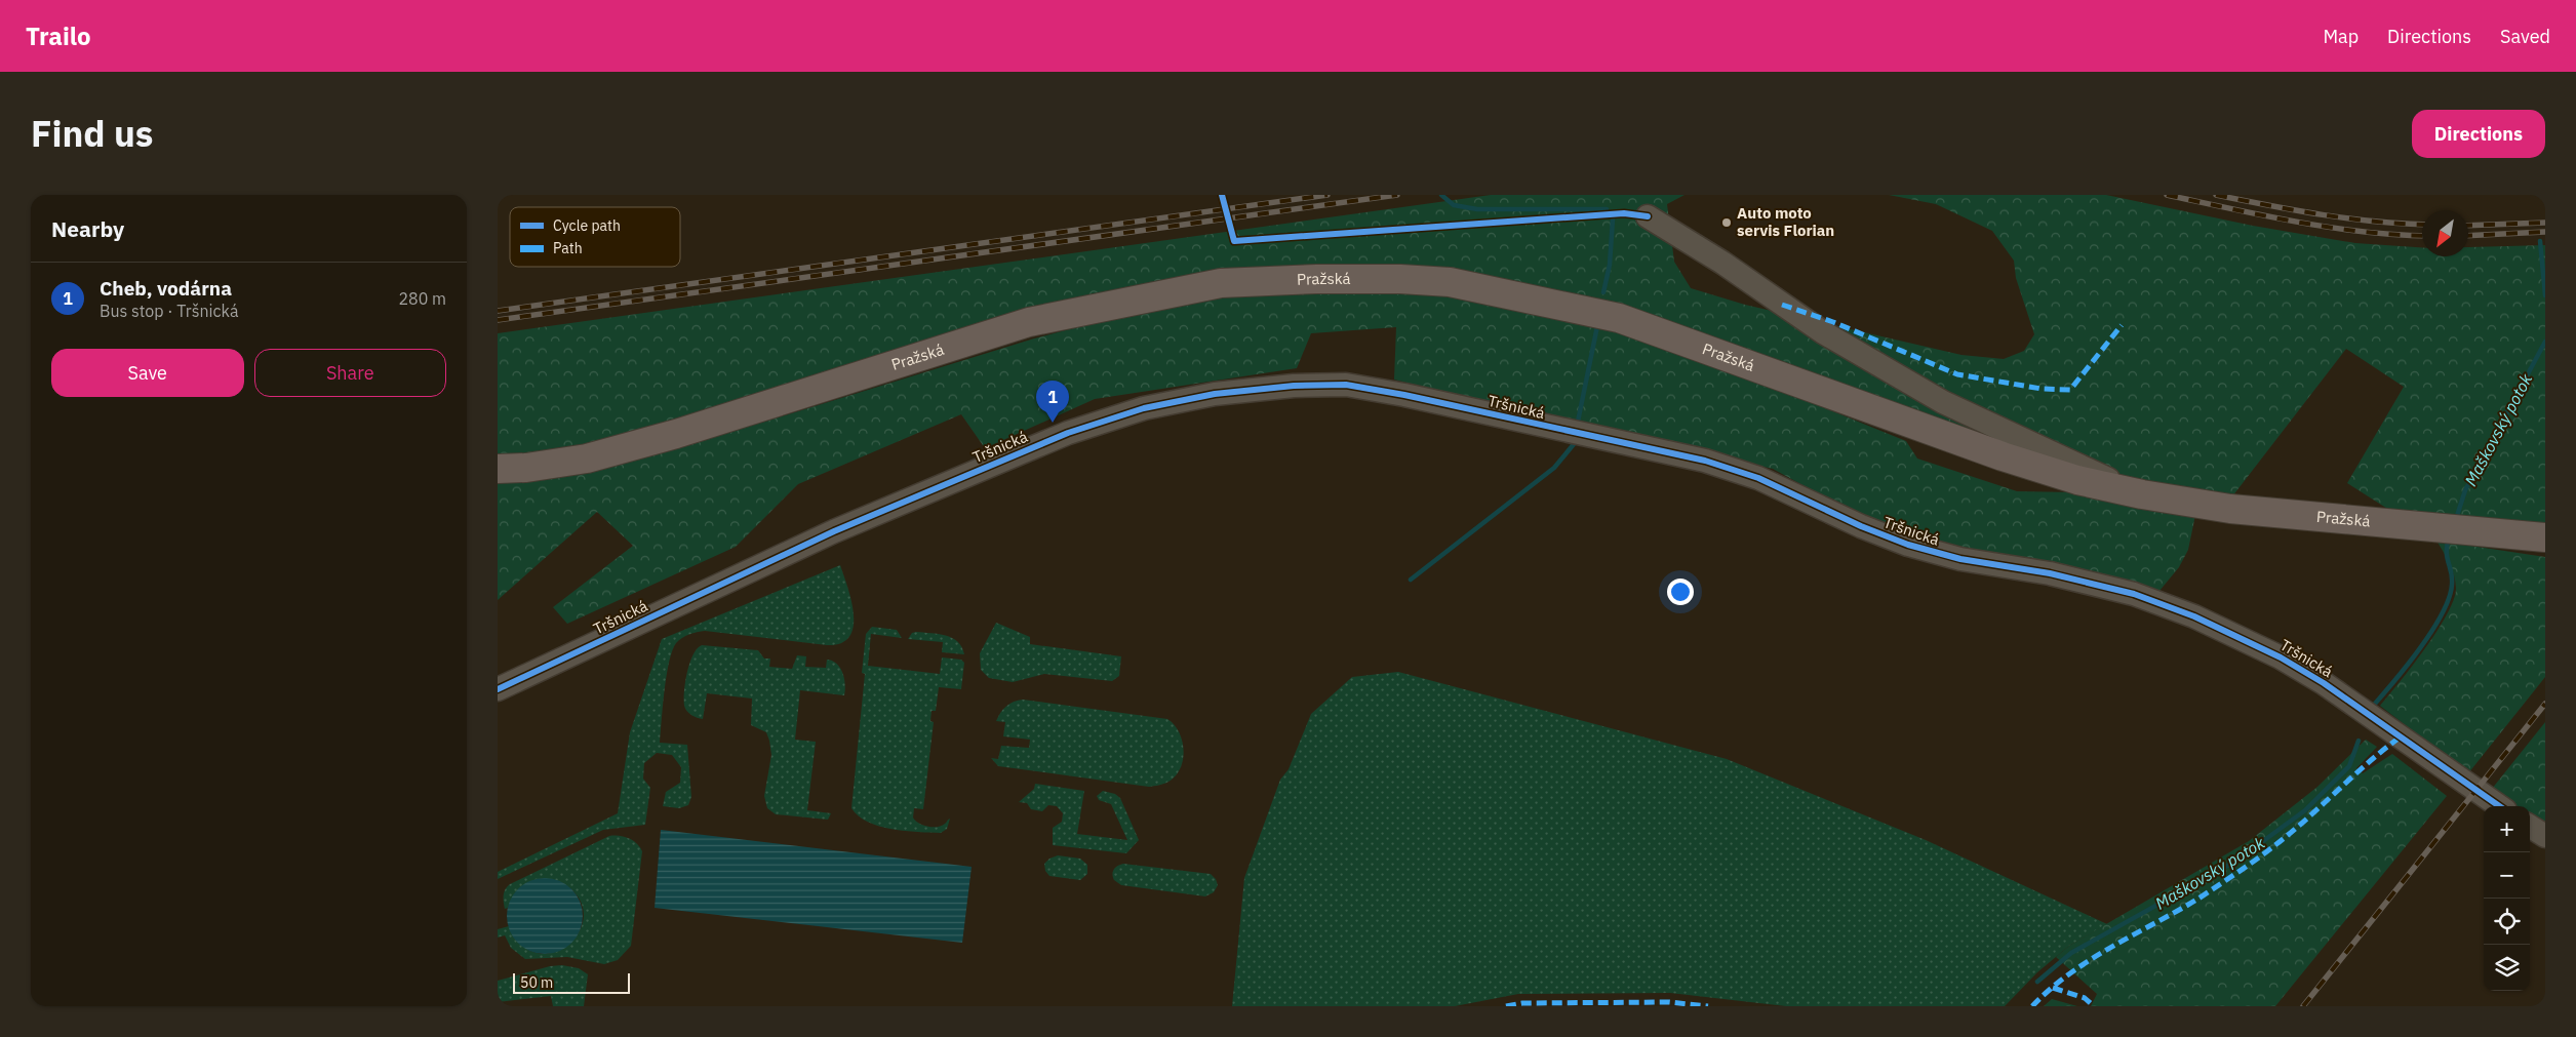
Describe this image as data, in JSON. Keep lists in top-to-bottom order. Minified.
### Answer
{"streets":{"main road":["Pražská"],"street":["Tršnická"]},"water":["Maškovský potok"],"places":["Auto moto servis Florian"],"legend":["Cycle path","Path"],"scale_bar":"50 m","north":"bottom left","page":{"header":"Trailo","nav":["Map","Directions","Saved"],"title":"Find us","buttons":["Directions",["Save","Share"]],"heading":"Nearby","list":[{"mark":"1","name":"Cheb, vodárna","note":"Bus stop · Tršnická","value":"280 m"}],"pins":"1","map_buttons":["+","−"],"scale":"50 m"}}
